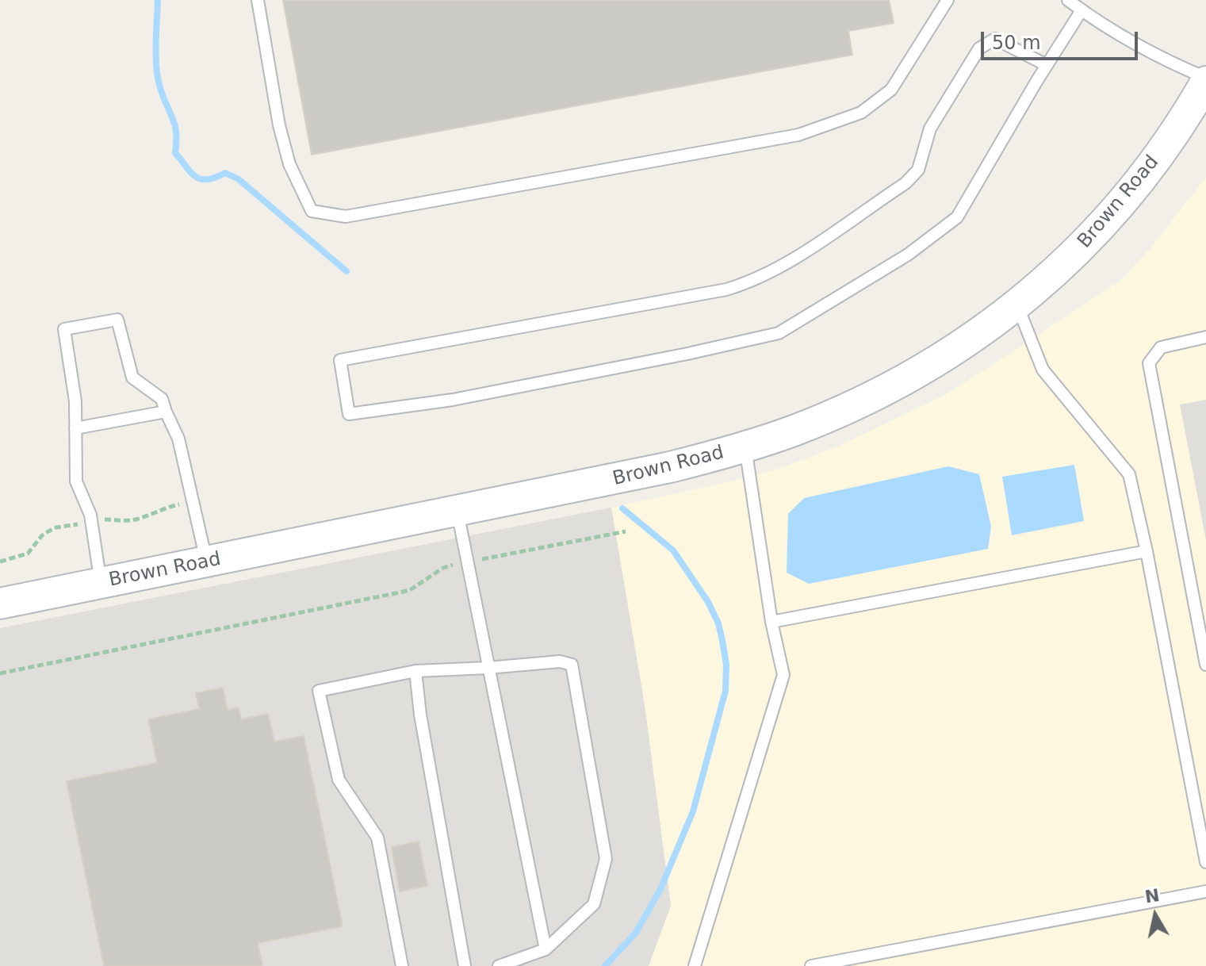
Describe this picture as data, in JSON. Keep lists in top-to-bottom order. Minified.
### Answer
{"streets":{"main road":["Brown Road"]},"scale_bar":"50 m","north":"top"}
